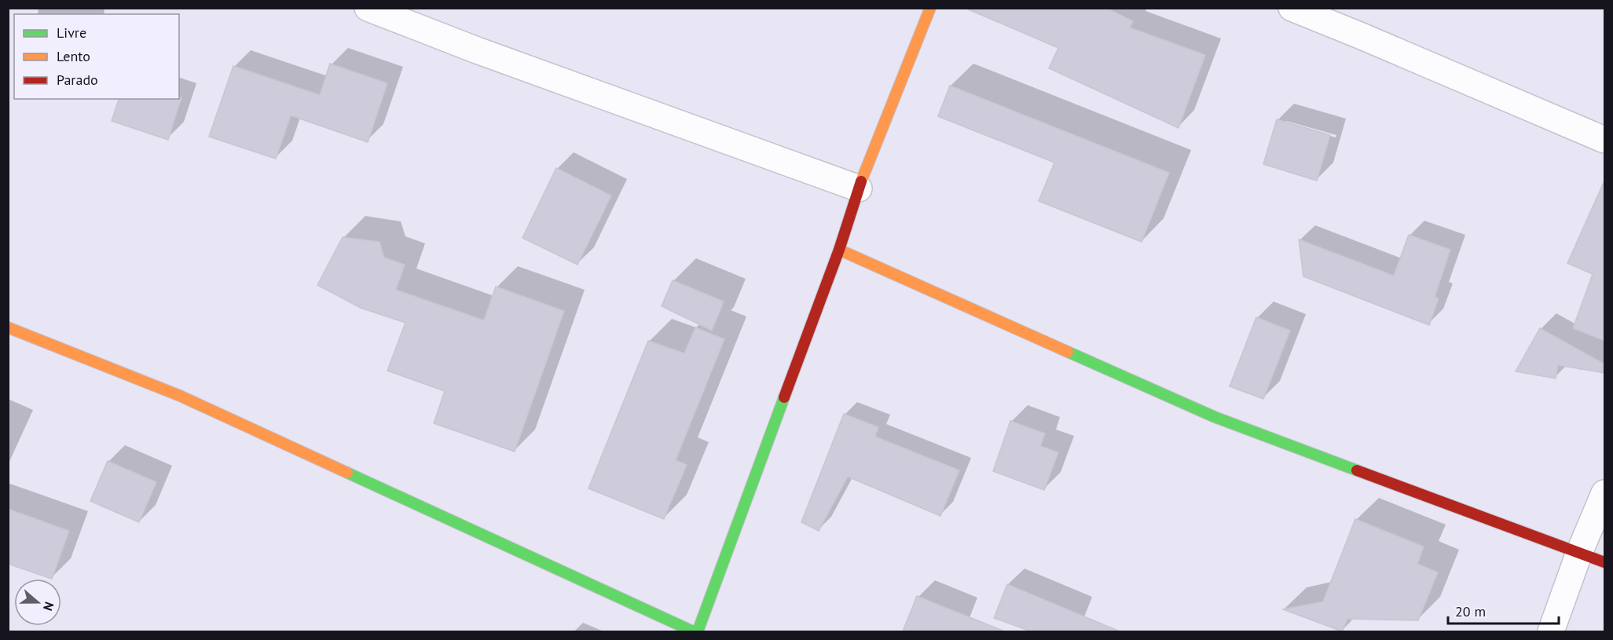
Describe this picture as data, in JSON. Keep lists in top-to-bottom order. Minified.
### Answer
{"legend":["Livre","Lento","Parado"],"scale_bar":"20 m","north":"right"}
